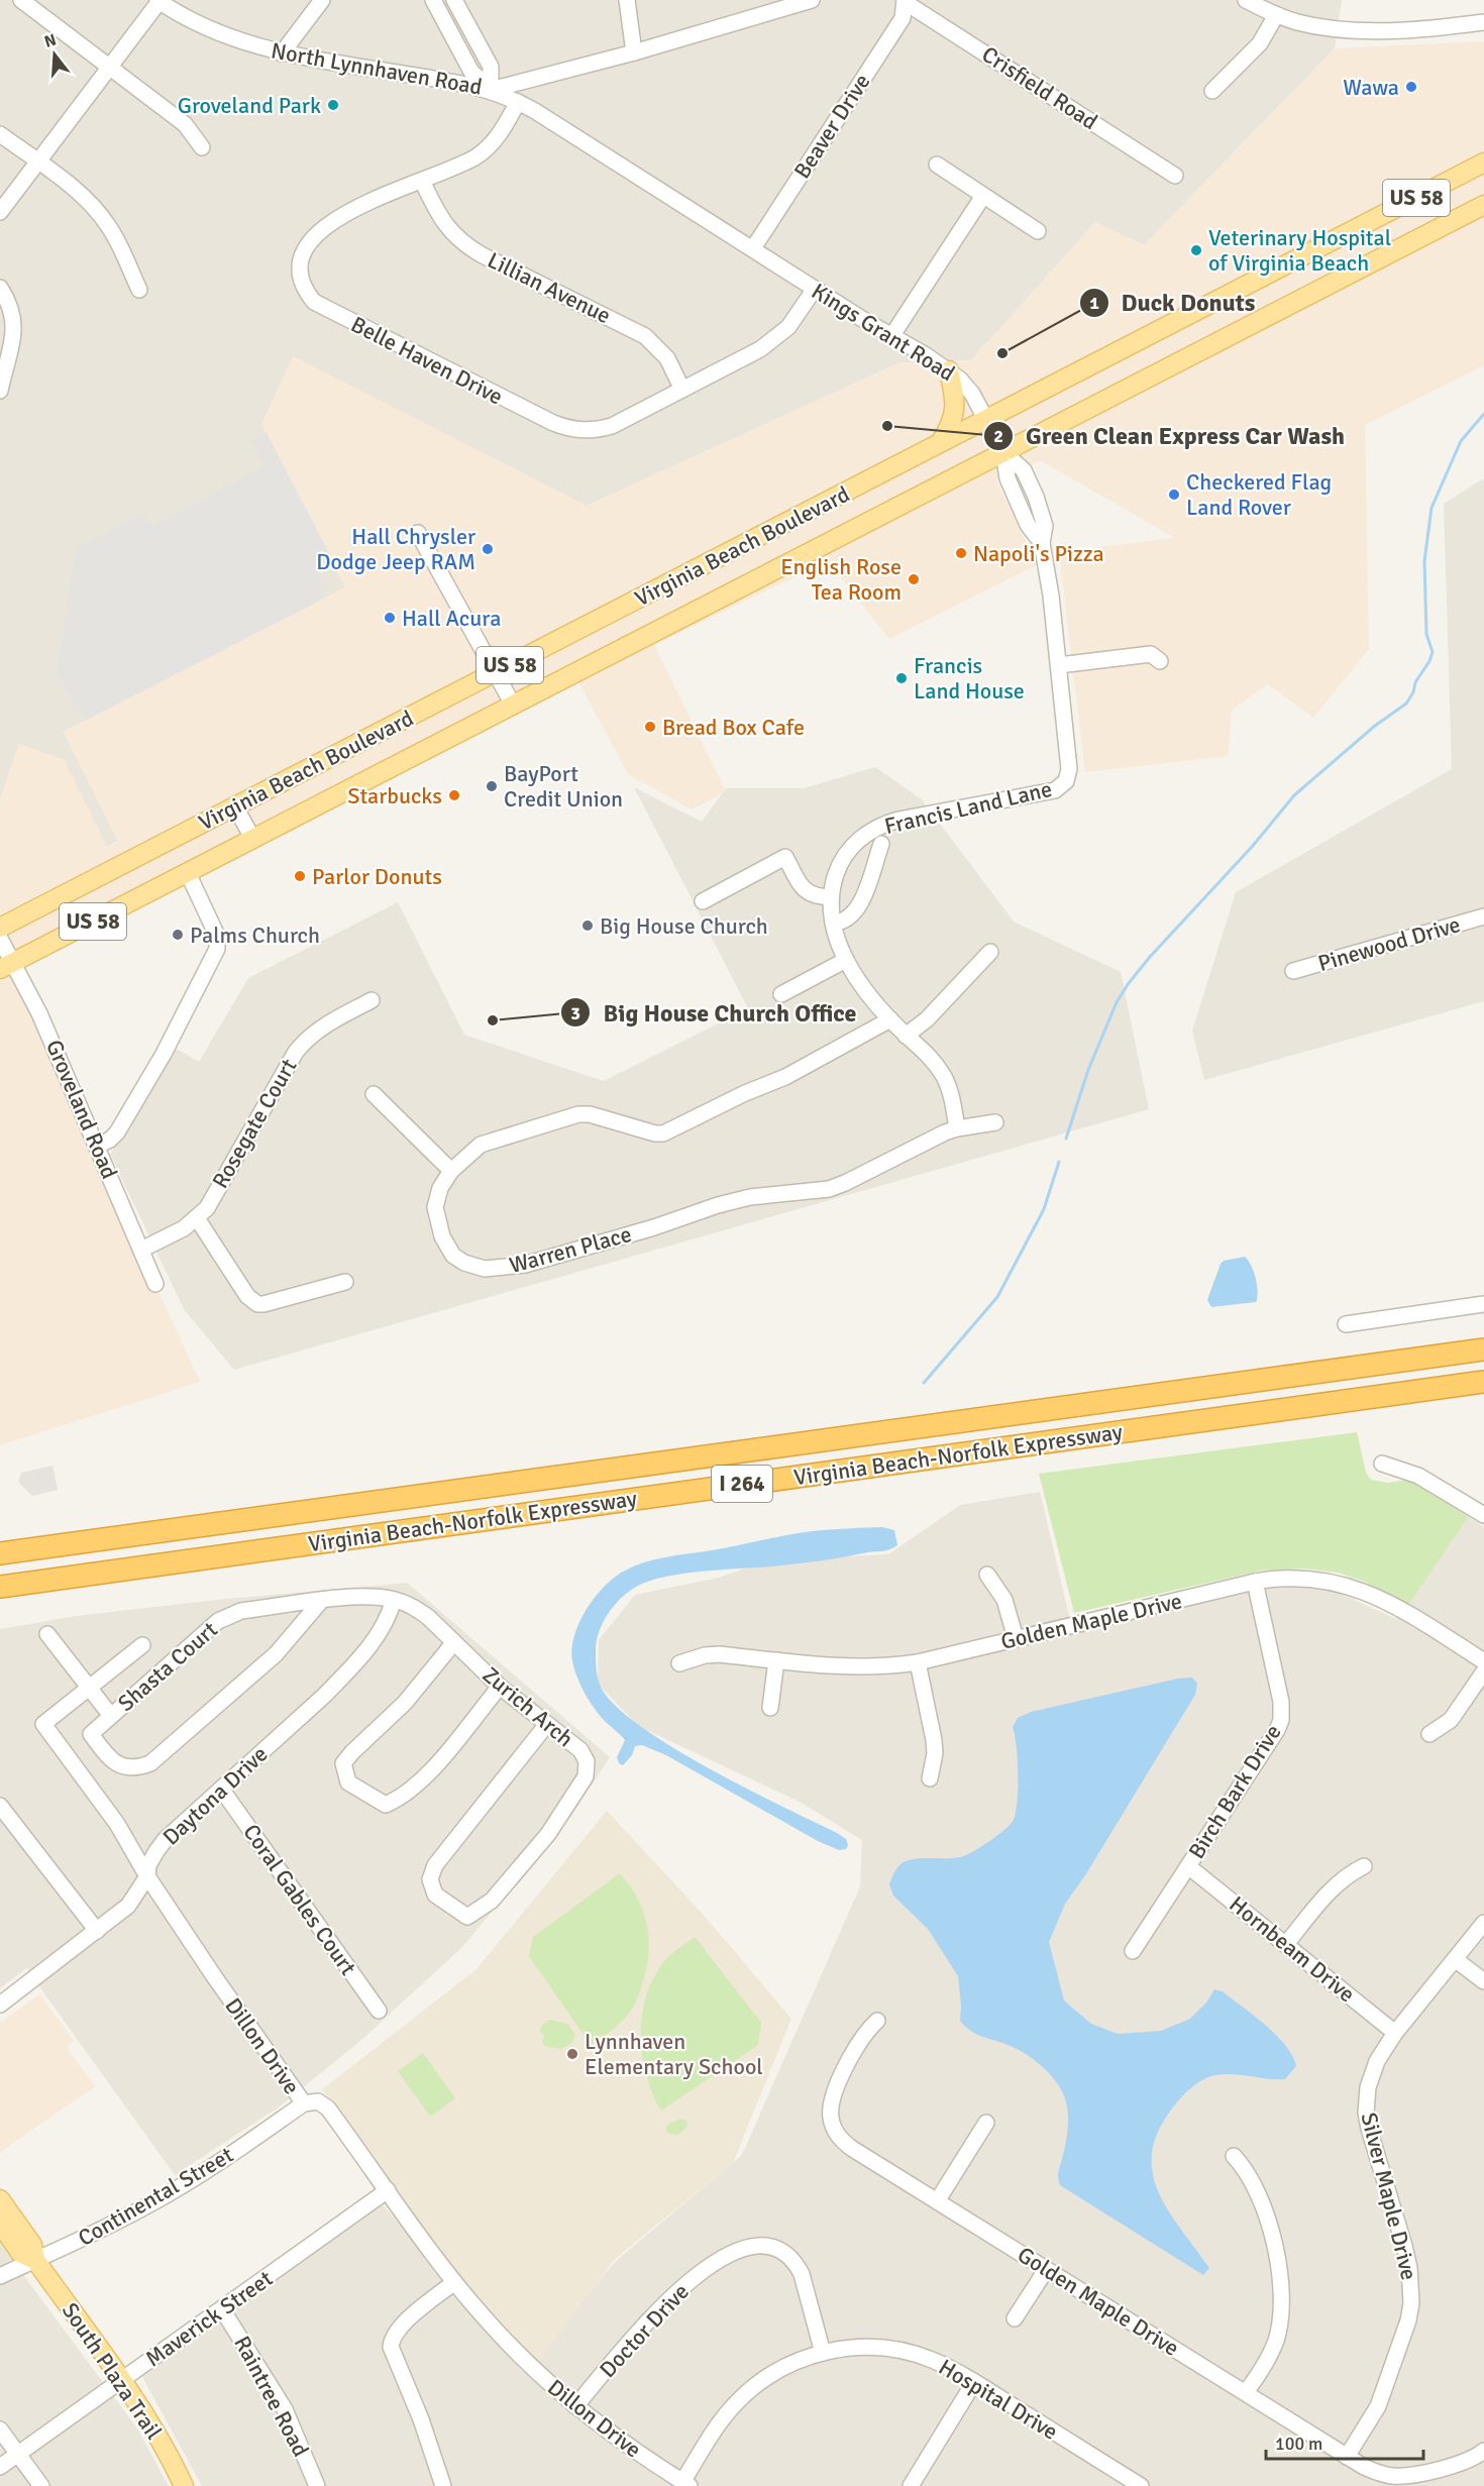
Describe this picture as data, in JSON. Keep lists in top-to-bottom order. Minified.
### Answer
{"streets":{"highway":["Virginia Beach-Norfolk Expressway","I 264"],"main road":["US 58","Virginia Beach Boulevard","South Plaza Trail"],"street":["North Lynnhaven Road","Crisfield Road","Beaver Drive","Lillian Avenue","Kings Grant Road","Belle Haven Drive","Francis Land Lane","Pinewood Drive","Groveland Road","Rosegate Court","Warren Place","Golden Maple Drive","Shasta Court","Zurich Arch","Birch Bark Drive","Daytona Drive","Coral Gables Court","Hornbeam Drive","Dillon Drive","Continental Street","Silver Maple Drive","Maverick Street","Doctor Drive","Raintree Road","Hospital Drive"]},"crossings":[["North Lynnhaven Road","Kings Grant Road"],["Crisfield Road","Beaver Drive"],["Beaver Drive","Kings Grant Road"],["Lillian Avenue","Belle Haven Drive"],["Kings Grant Road","Belle Haven Drive"],["Kings Grant Road","Virginia Beach Boulevard"],["Kings Grant Road","Francis Land Lane"],["Virginia Beach Boulevard","Groveland Road"],["Francis Land Lane","Warren Place"],["Groveland Road","Rosegate Court"],["Golden Maple Drive","Birch Bark Drive"],["Golden Maple Drive","Silver Maple Drive"],["Shasta Court","Zurich Arch"],["Shasta Court","Daytona Drive"],["Zurich Arch","Daytona Drive"],["Birch Bark Drive","Hornbeam Drive"],["Daytona Drive","Coral Gables Court"],["Daytona Drive","Dillon Drive"],["Hornbeam Drive","Silver Maple Drive"],["Dillon Drive","Continental Street"],["Dillon Drive","Maverick Street"],["Dillon Drive","Doctor Drive"],["Dillon Drive","Hospital Drive"],["Continental Street","South Plaza Trail"],["Maverick Street","South Plaza Trail"],["Maverick Street","Raintree Road"],["Doctor Drive","Hospital Drive"]],"places":["Wawa","Groveland Park","Veterinary Hospital of Virginia Beach","Duck Donuts","Green Clean Express Car Wash","Checkered Flag Land Rover","Hall Chrysler Dodge Jeep RAM","Napoli's Pizza","English Rose Tea Room","Hall Acura","Francis Land House","Bread Box Cafe","BayPort Credit Union","Starbucks","Parlor Donuts","Big House Church","Palms Church","Big House Church Office","Lynnhaven Elementary School"],"scale_bar":"100 m","north":"top"}
